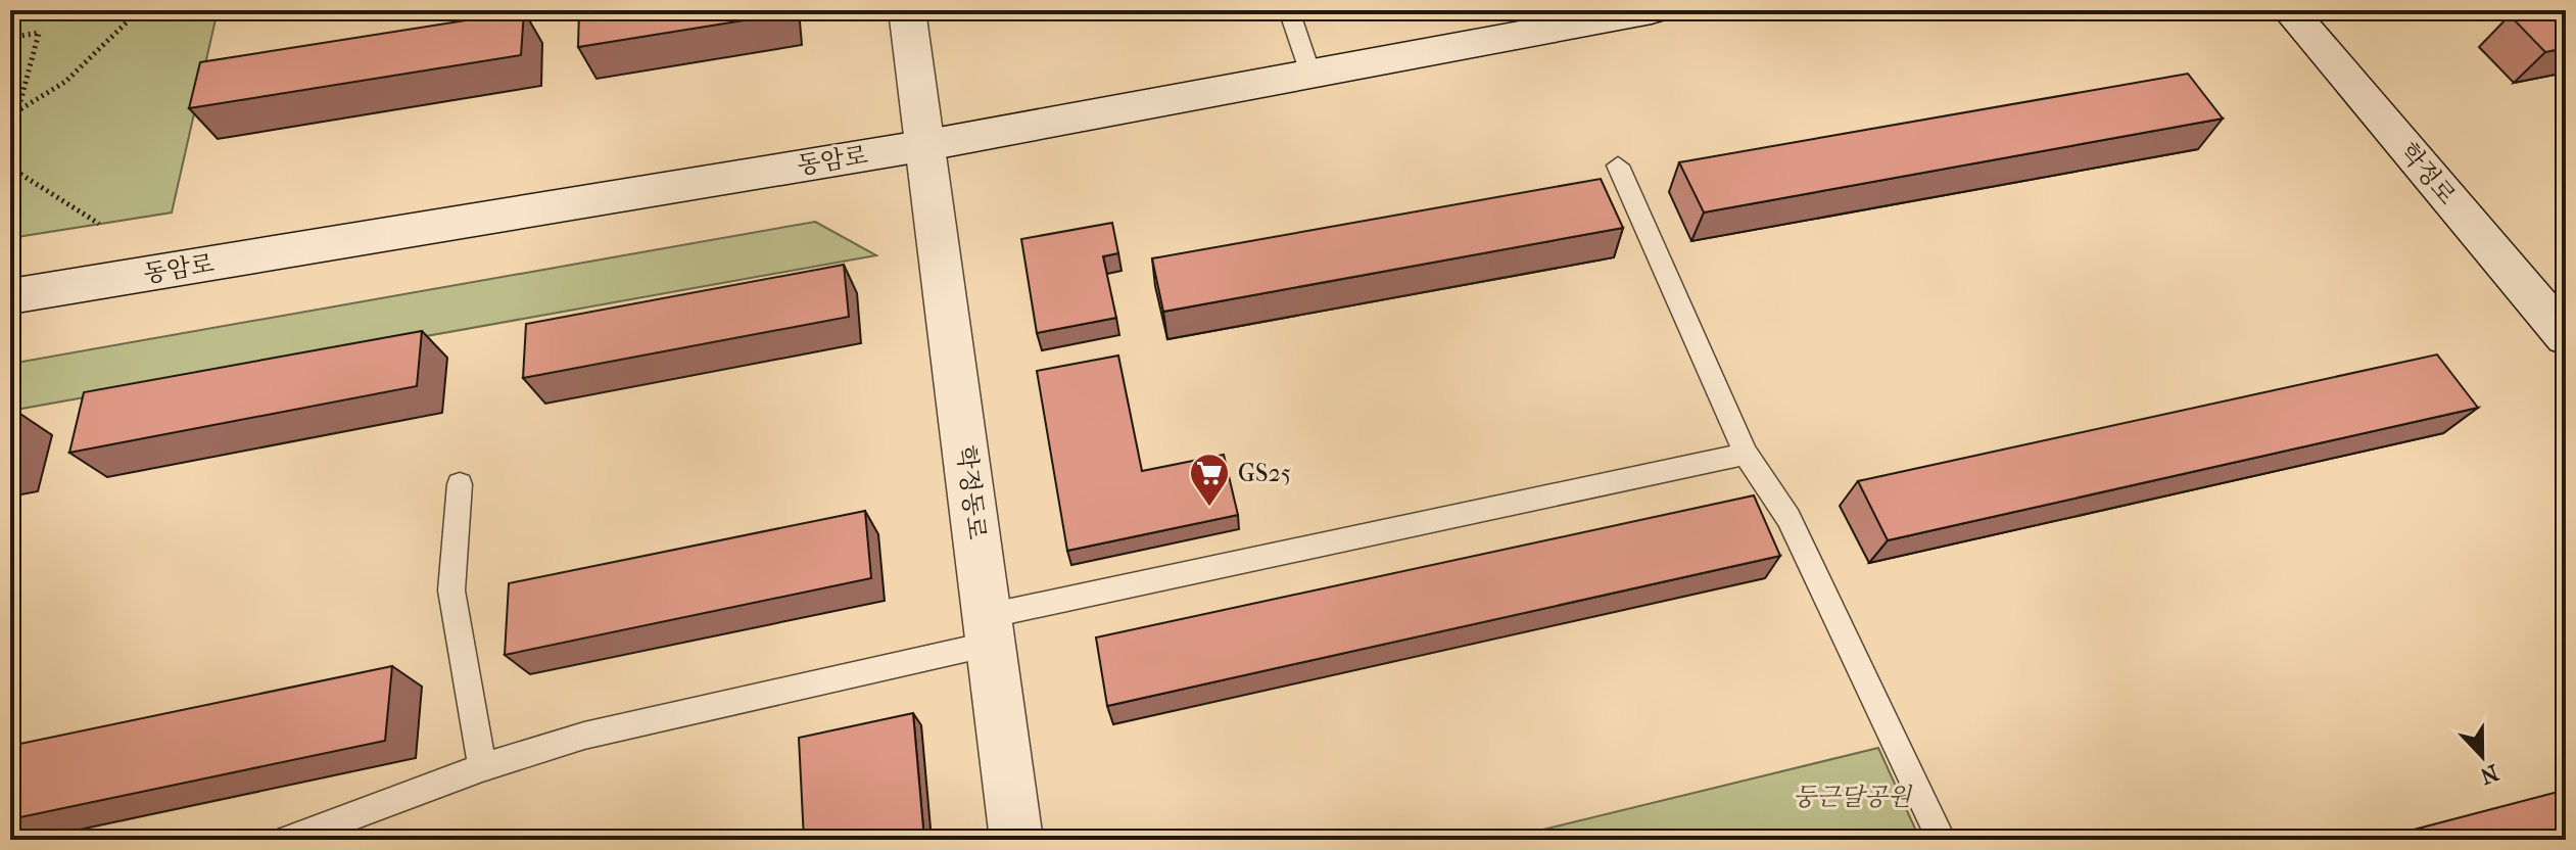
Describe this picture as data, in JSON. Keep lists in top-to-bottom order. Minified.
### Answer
{"streets":{"main road":["동암로","학정로","학정동로"]},"crossings":[["동암로","학정동로"]],"parks":["둥근달공원"],"places":{"supermarket":["GS25"]},"north":"bottom"}
